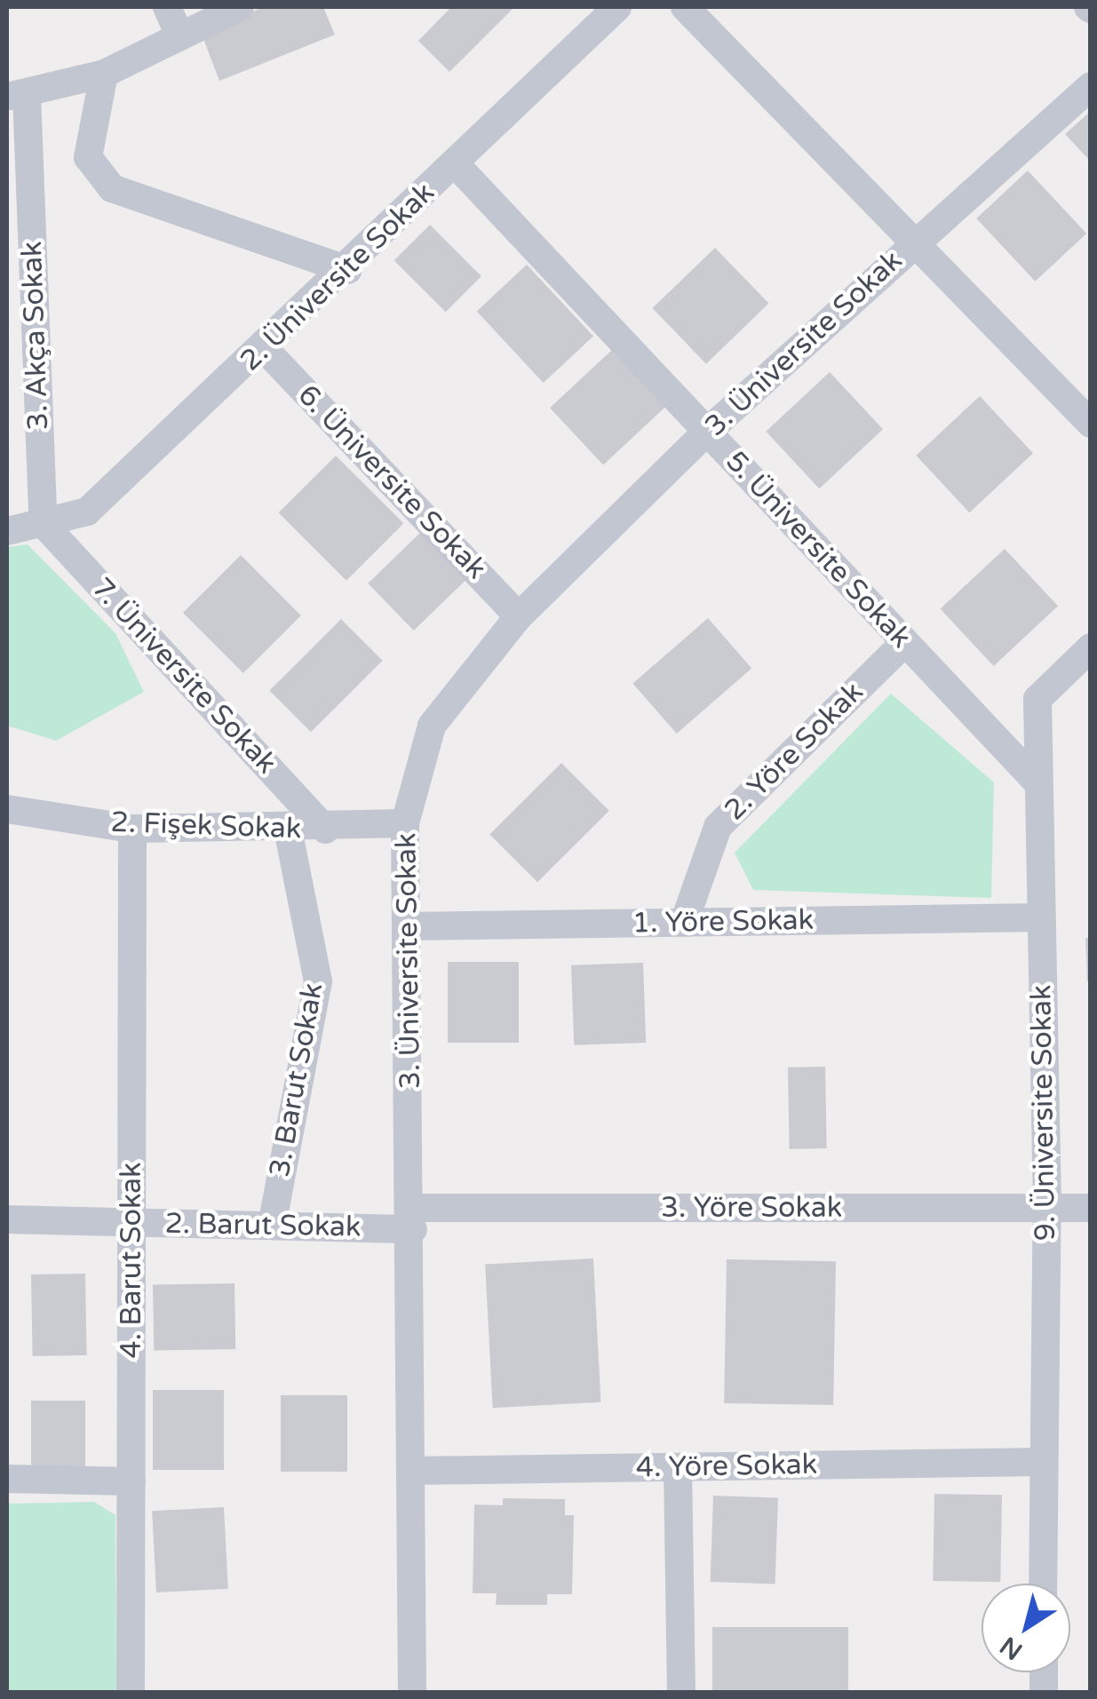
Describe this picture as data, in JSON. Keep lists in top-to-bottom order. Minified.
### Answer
{"streets":{"street":["2. Üniversite Sokak","3. Akça Sokak","3. Üniversite Sokak","6. Üniversite Sokak","5. Üniversite Sokak","7. Üniversite Sokak","2. Yöre Sokak","2. Fişek Sokak","1. Yöre Sokak","3. Barut Sokak","9. Üniversite Sokak","3. Yöre Sokak","2. Barut Sokak","4. Barut Sokak","4. Yöre Sokak"]},"crossings":[["2. Üniversite Sokak","3. Akça Sokak"],["2. Üniversite Sokak","6. Üniversite Sokak"],["2. Üniversite Sokak","5. Üniversite Sokak"],["2. Üniversite Sokak","7. Üniversite Sokak"],["3. Akça Sokak","7. Üniversite Sokak"],["3. Üniversite Sokak","6. Üniversite Sokak"],["3. Üniversite Sokak","5. Üniversite Sokak"],["3. Üniversite Sokak","2. Fişek Sokak"],["3. Üniversite Sokak","1. Yöre Sokak"],["3. Üniversite Sokak","3. Yöre Sokak"],["3. Üniversite Sokak","2. Barut Sokak"],["3. Üniversite Sokak","4. Yöre Sokak"],["5. Üniversite Sokak","2. Yöre Sokak"],["5. Üniversite Sokak","9. Üniversite Sokak"],["7. Üniversite Sokak","2. Fişek Sokak"],["2. Yöre Sokak","1. Yöre Sokak"],["2. Fişek Sokak","3. Barut Sokak"],["2. Fişek Sokak","4. Barut Sokak"],["1. Yöre Sokak","9. Üniversite Sokak"],["3. Barut Sokak","2. Barut Sokak"],["9. Üniversite Sokak","3. Yöre Sokak"],["9. Üniversite Sokak","4. Yöre Sokak"],["3. Yöre Sokak","2. Barut Sokak"],["2. Barut Sokak","4. Barut Sokak"]],"north":"bottom left"}
